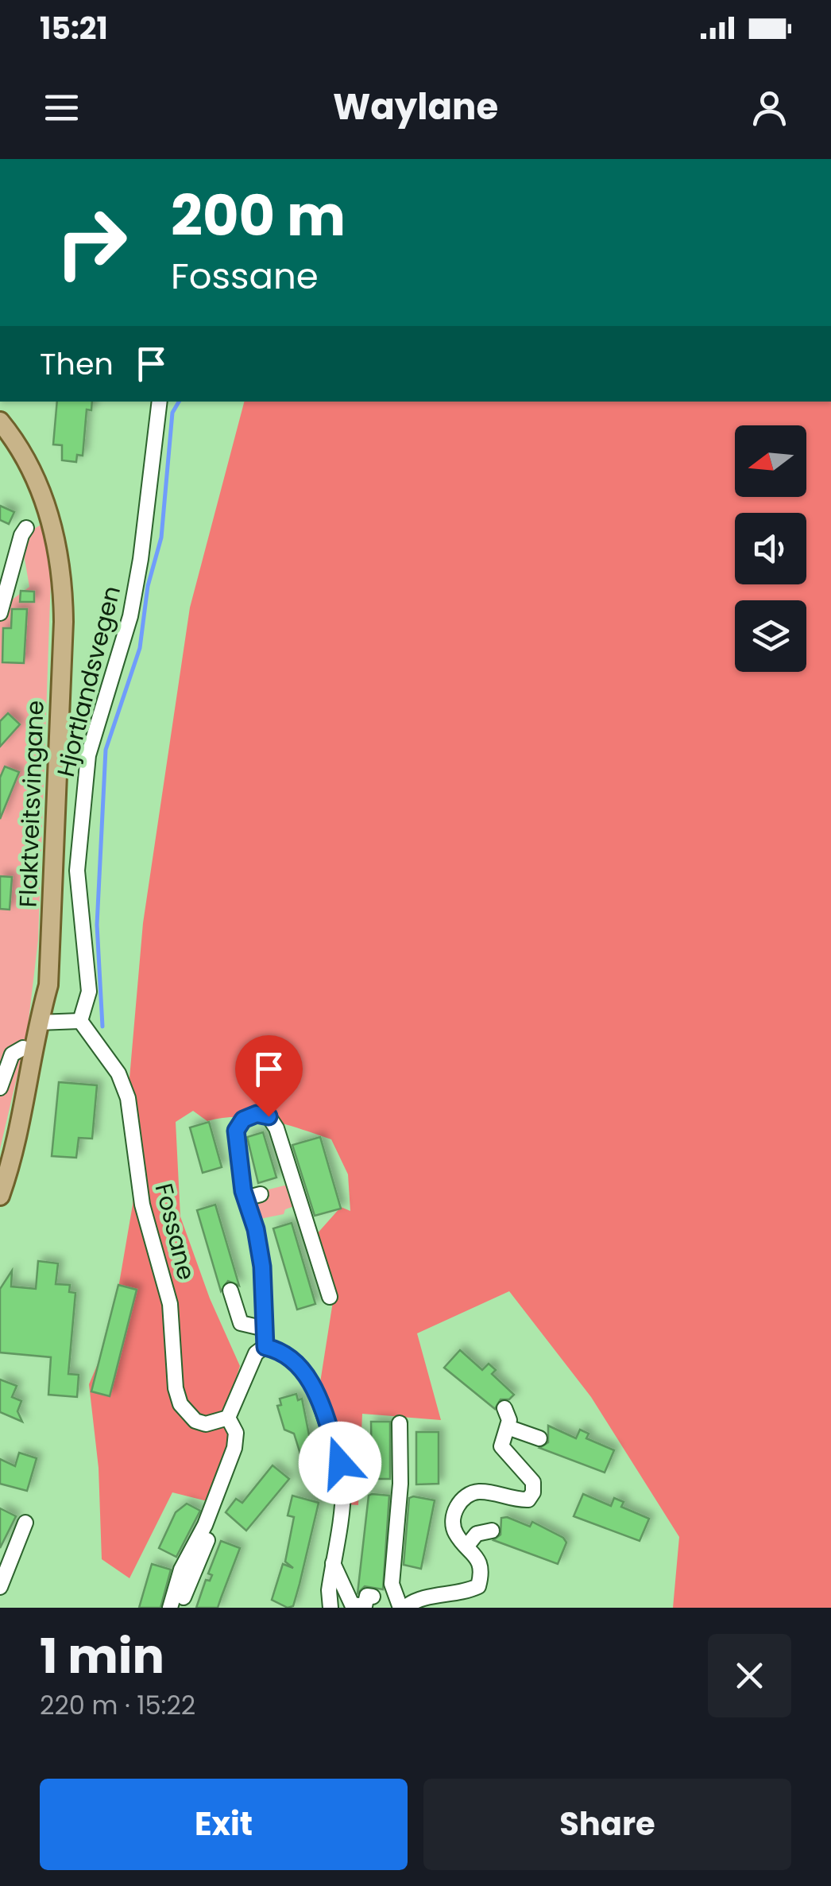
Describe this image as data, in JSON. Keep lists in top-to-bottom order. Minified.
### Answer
{"streets":{"main road":["Flaktveitsvingane"],"street":["Hjortlandsvegen","Fossane"]},"crossings":[["Hjortlandsvegen","Fossane"]],"north":"left","page":{"status":"15:21","header":"Waylane","turn":["200 m","Fossane"],"then":"Then","heading":["1 min","220 m · 15:22"],"buttons":["Exit","Share"]}}
